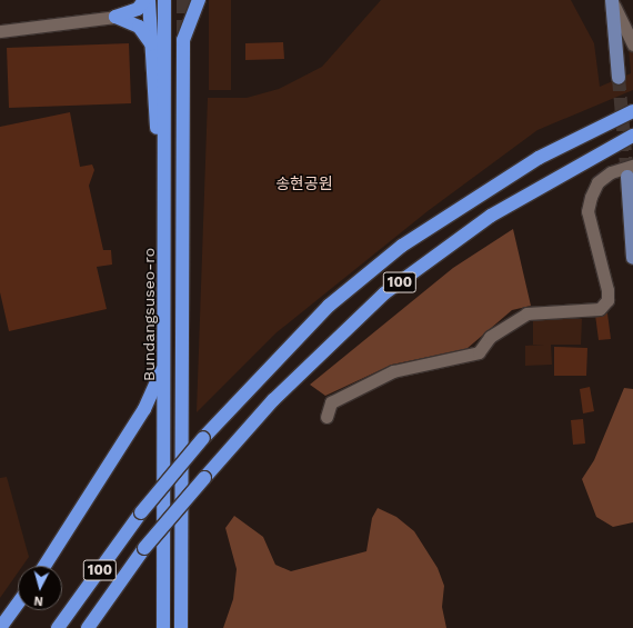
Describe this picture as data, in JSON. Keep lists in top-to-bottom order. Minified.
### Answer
{"streets":{"highway":["100","Bundangsuseo-ro"]},"parks":["송현공원"],"north":"bottom"}
